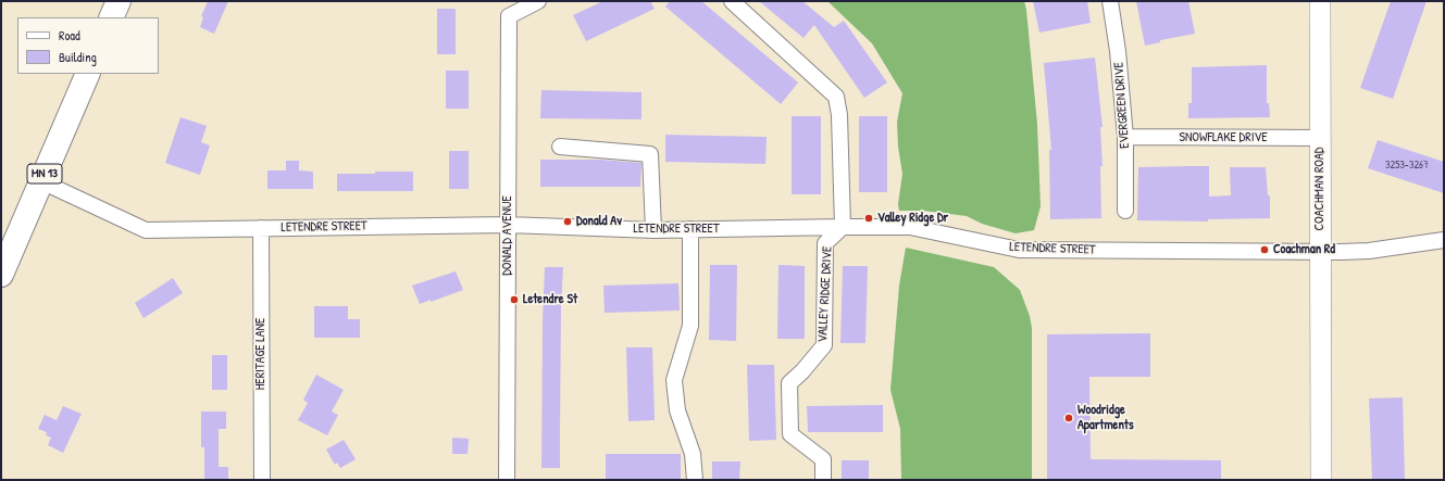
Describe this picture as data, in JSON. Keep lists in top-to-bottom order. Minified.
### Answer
{"streets":{"highway":["MN 13"],"street":["EVERGREEN DRIVE","SNOWFLAKE DRIVE","COACHMAN ROAD","LETENDRE STREET","DONALD AVENUE","VALLEY RIDGE DRIVE","HERITAGE LANE"]},"crossings":[["EVERGREEN DRIVE","SNOWFLAKE DRIVE"],["SNOWFLAKE DRIVE","COACHMAN ROAD"],["MN 13","LETENDRE STREET"],["COACHMAN ROAD","LETENDRE STREET"],["LETENDRE STREET","DONALD AVENUE"],["LETENDRE STREET","VALLEY RIDGE DRIVE"],["LETENDRE STREET","HERITAGE LANE"]],"places":["Valley Ridge Dr","Donald Av","Coachman Rd","Letendre St","Woodridge Apartments"],"house_numbers":["3253-3267"],"legend":["Road","Building"]}
